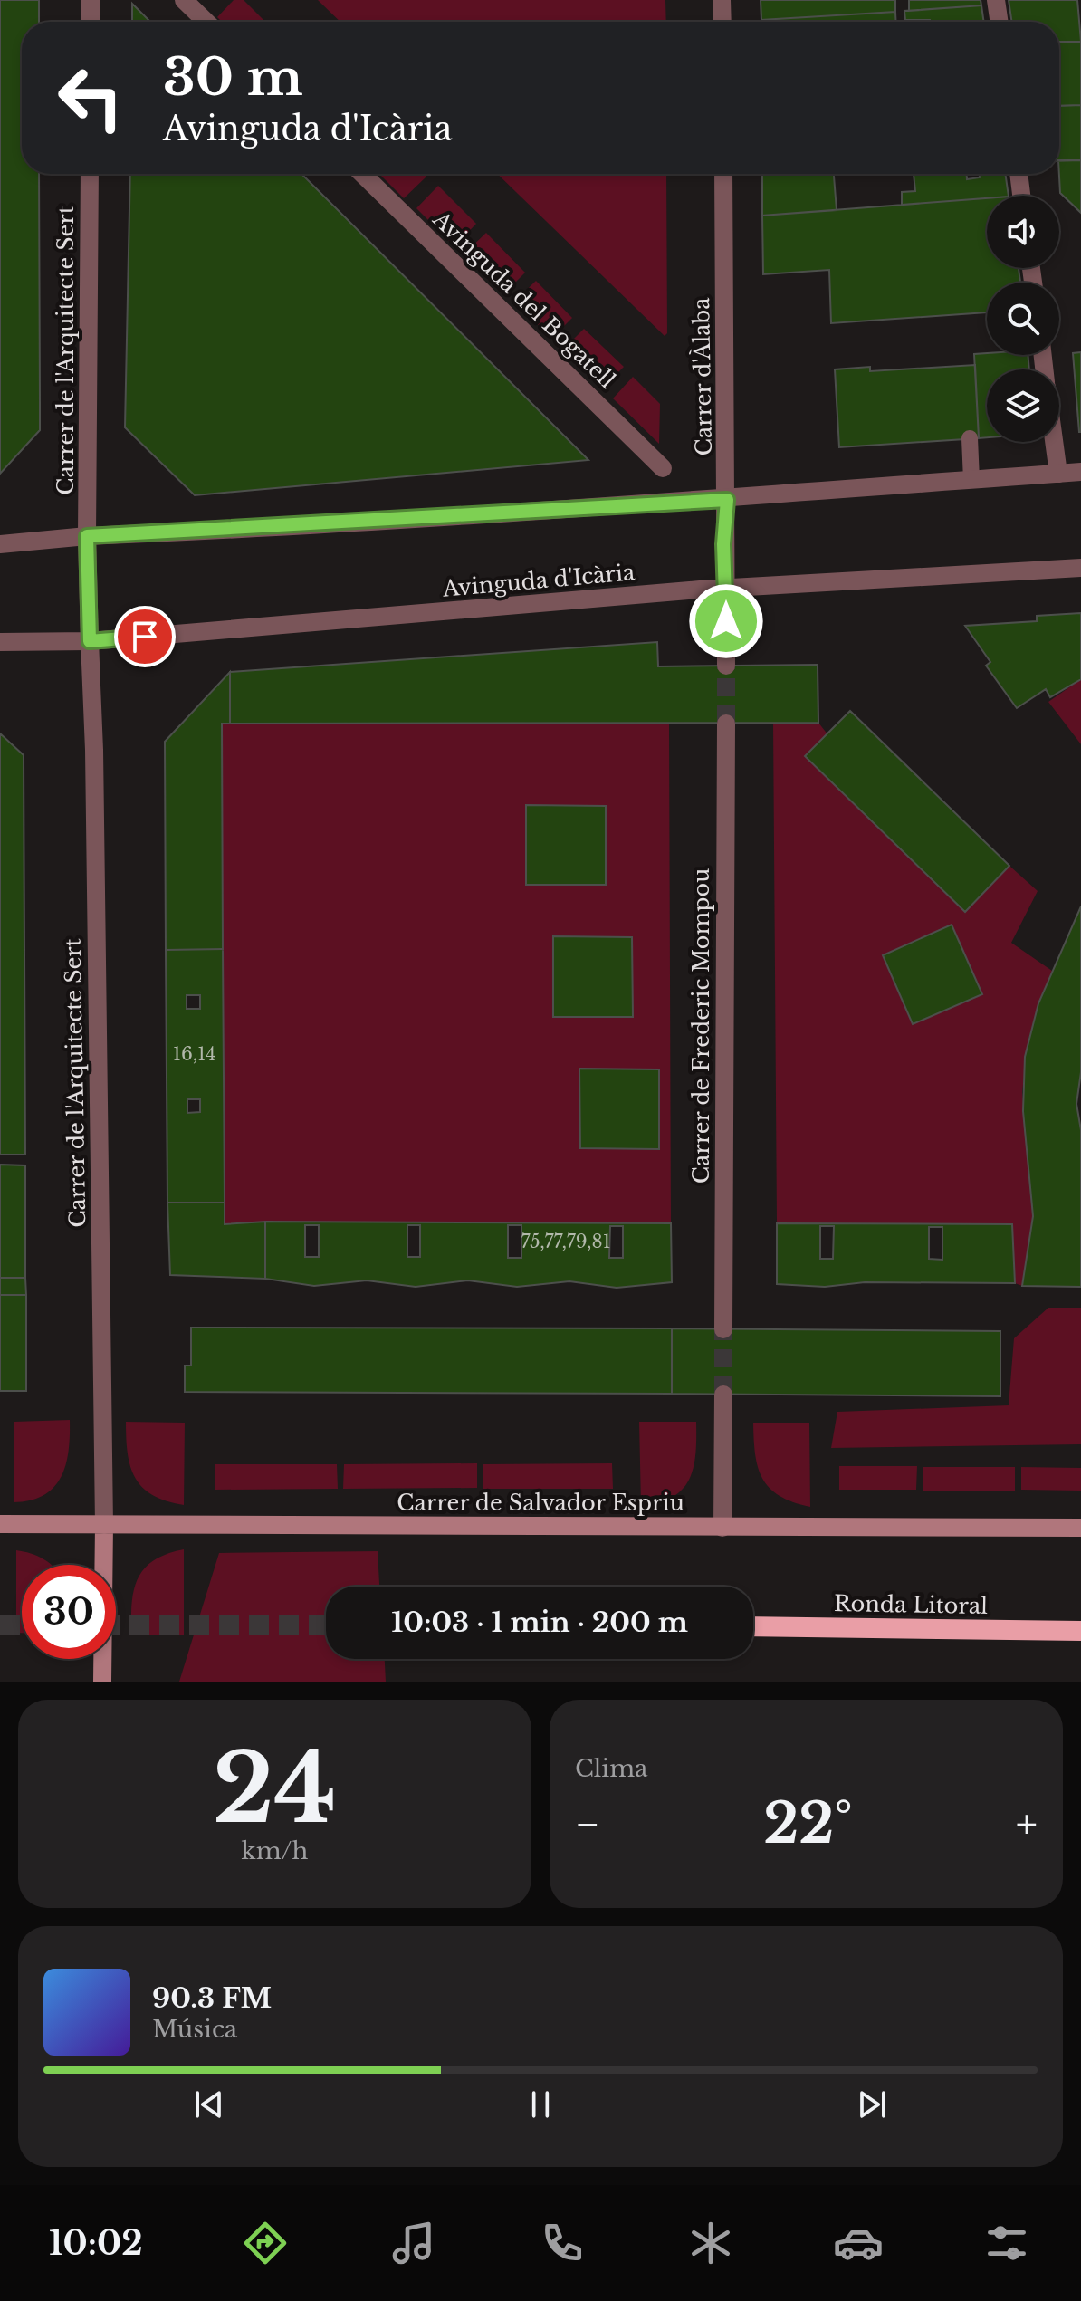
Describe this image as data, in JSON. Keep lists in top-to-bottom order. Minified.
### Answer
{"streets":{"highway":["Ronda Litoral"],"main road":["Carrer de Salvador Espriu"],"street":["Avinguda del Bogatell","Carrer de l'Arquitecte Sert","Carrer d'Àlaba","Avinguda d'Icària","Carrer de Frederic Mompou"]},"crossings":[["Carrer de l'Arquitecte Sert","Avinguda d'Icària"],["Carrer de l'Arquitecte Sert","Carrer de Salvador Espriu"],["Carrer d'Àlaba","Avinguda d'Icària"]],"house_numbers":["16,14","75,77,79,81"],"page":{"turn":["30 m","Avinguda d'Icària"],"limit":"30","trip":"10:03 · 1 min · 200 m","tile":[["24","km/h"],"Clima"],"heat":["−","22°","+"],"song":["90.3 FM","Música"],"tabs":"10:02"}}
